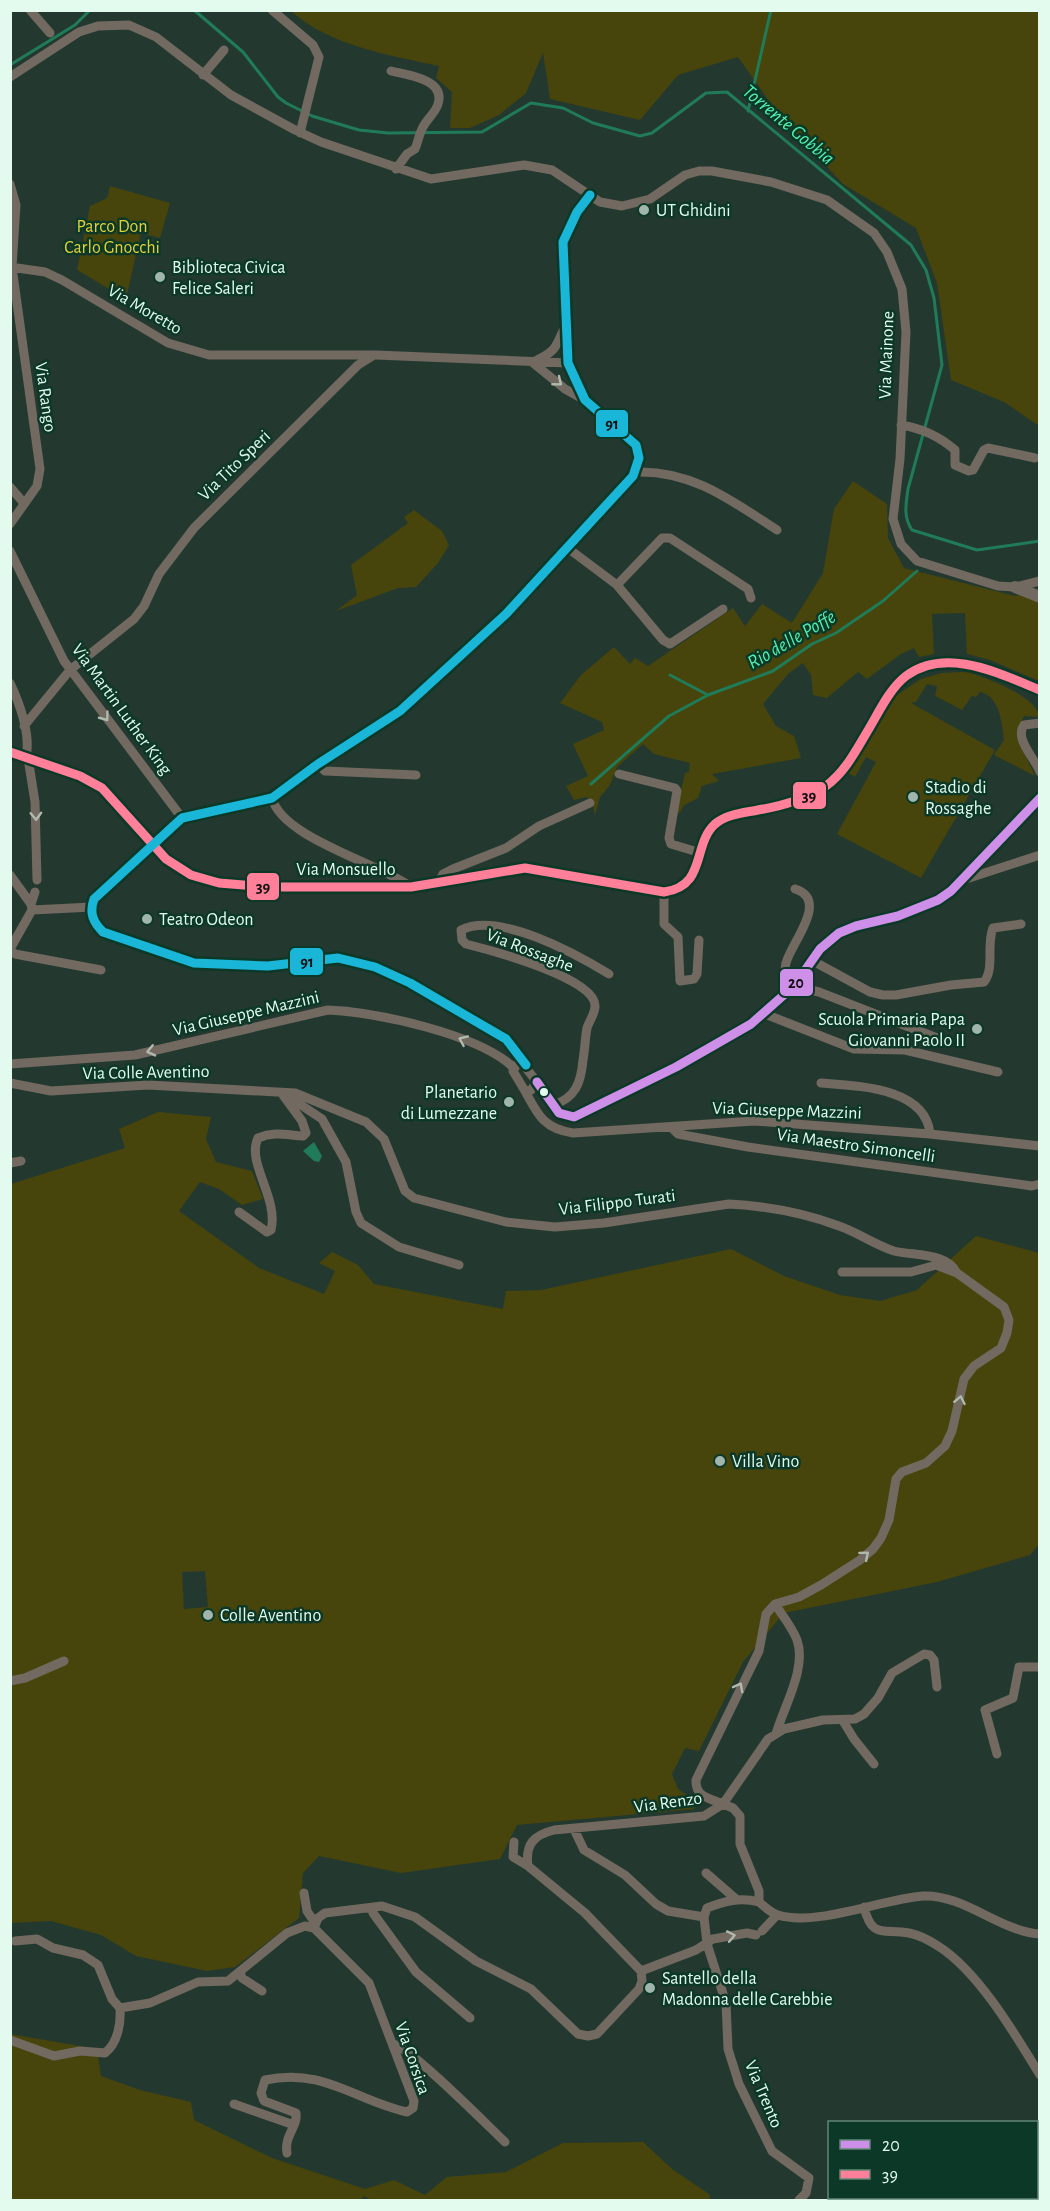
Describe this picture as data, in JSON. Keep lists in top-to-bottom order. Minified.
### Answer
{"streets":{"main road":["Via Monsuello"],"street":["Via Moretto","Via Mainone","Via Rango","Via Tito Speri","Via Martin Luther King","Via Rossaghe","Via Giuseppe Mazzini","Via Colle Aventino","Via Maestro Simoncelli","Via Filippo Turati","Via Renzo","Via Corsica","Via Trento"]},"crossings":[["Via Moretto","Via Rango"],["Via Moretto","Via Tito Speri"],["Via Tito Speri","Via Martin Luther King"],["Via Giuseppe Mazzini","Via Maestro Simoncelli"],["Via Colle Aventino","Via Filippo Turati"]],"one_way":["Via Martin Luther King","Via Giuseppe Mazzini"],"water":["Torrente Gobbia","Rio delle Poffe"],"parks":["Parco Don Carlo Gnocchi"],"places":["UT Ghidini","Biblioteca Civica Felice Saleri","Stadio di Rossaghe","Teatro Odeon","Scuola Primaria Papa Giovanni Paolo II","Planetario di Lumezzane","Villa Vino","Colle Aventino","Santello della Madonna delle Carebbie"],"lines":["transit line 91","transit line 39","transit line 20"],"legend":["20","39"]}
